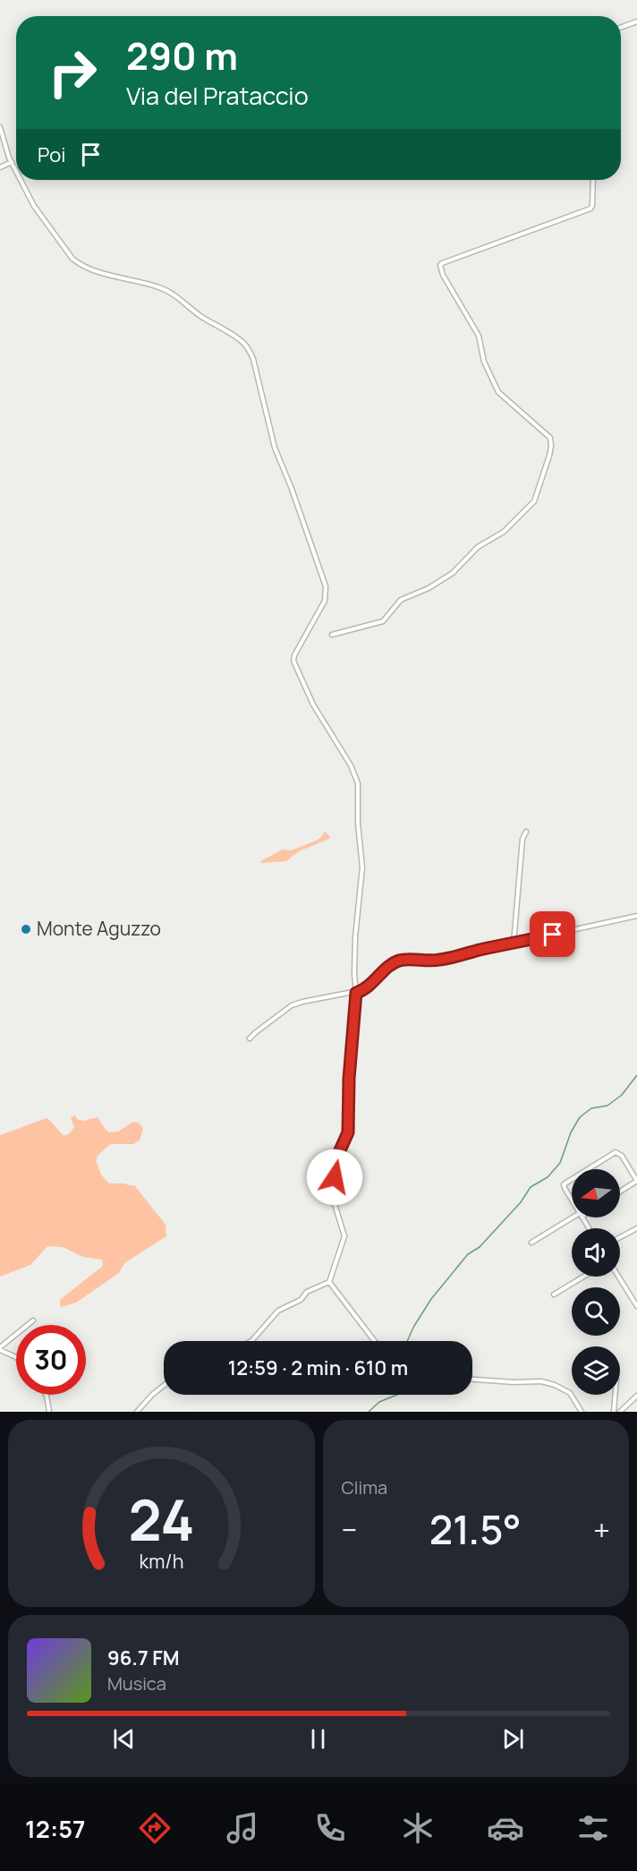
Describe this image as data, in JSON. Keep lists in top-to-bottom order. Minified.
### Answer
{"places":["Monte Aguzzo"],"north":"left","page":{"turn":["290 m","Via del Prataccio"],"then":"Poi","limit":"30","trip":"12:59 · 2 min · 610 m","tile":"Clima","heat":["−","21.5°","+"],"song":["96.7 FM","Musica"],"tabs":"12:57","gauge":["24","km/h"]}}
